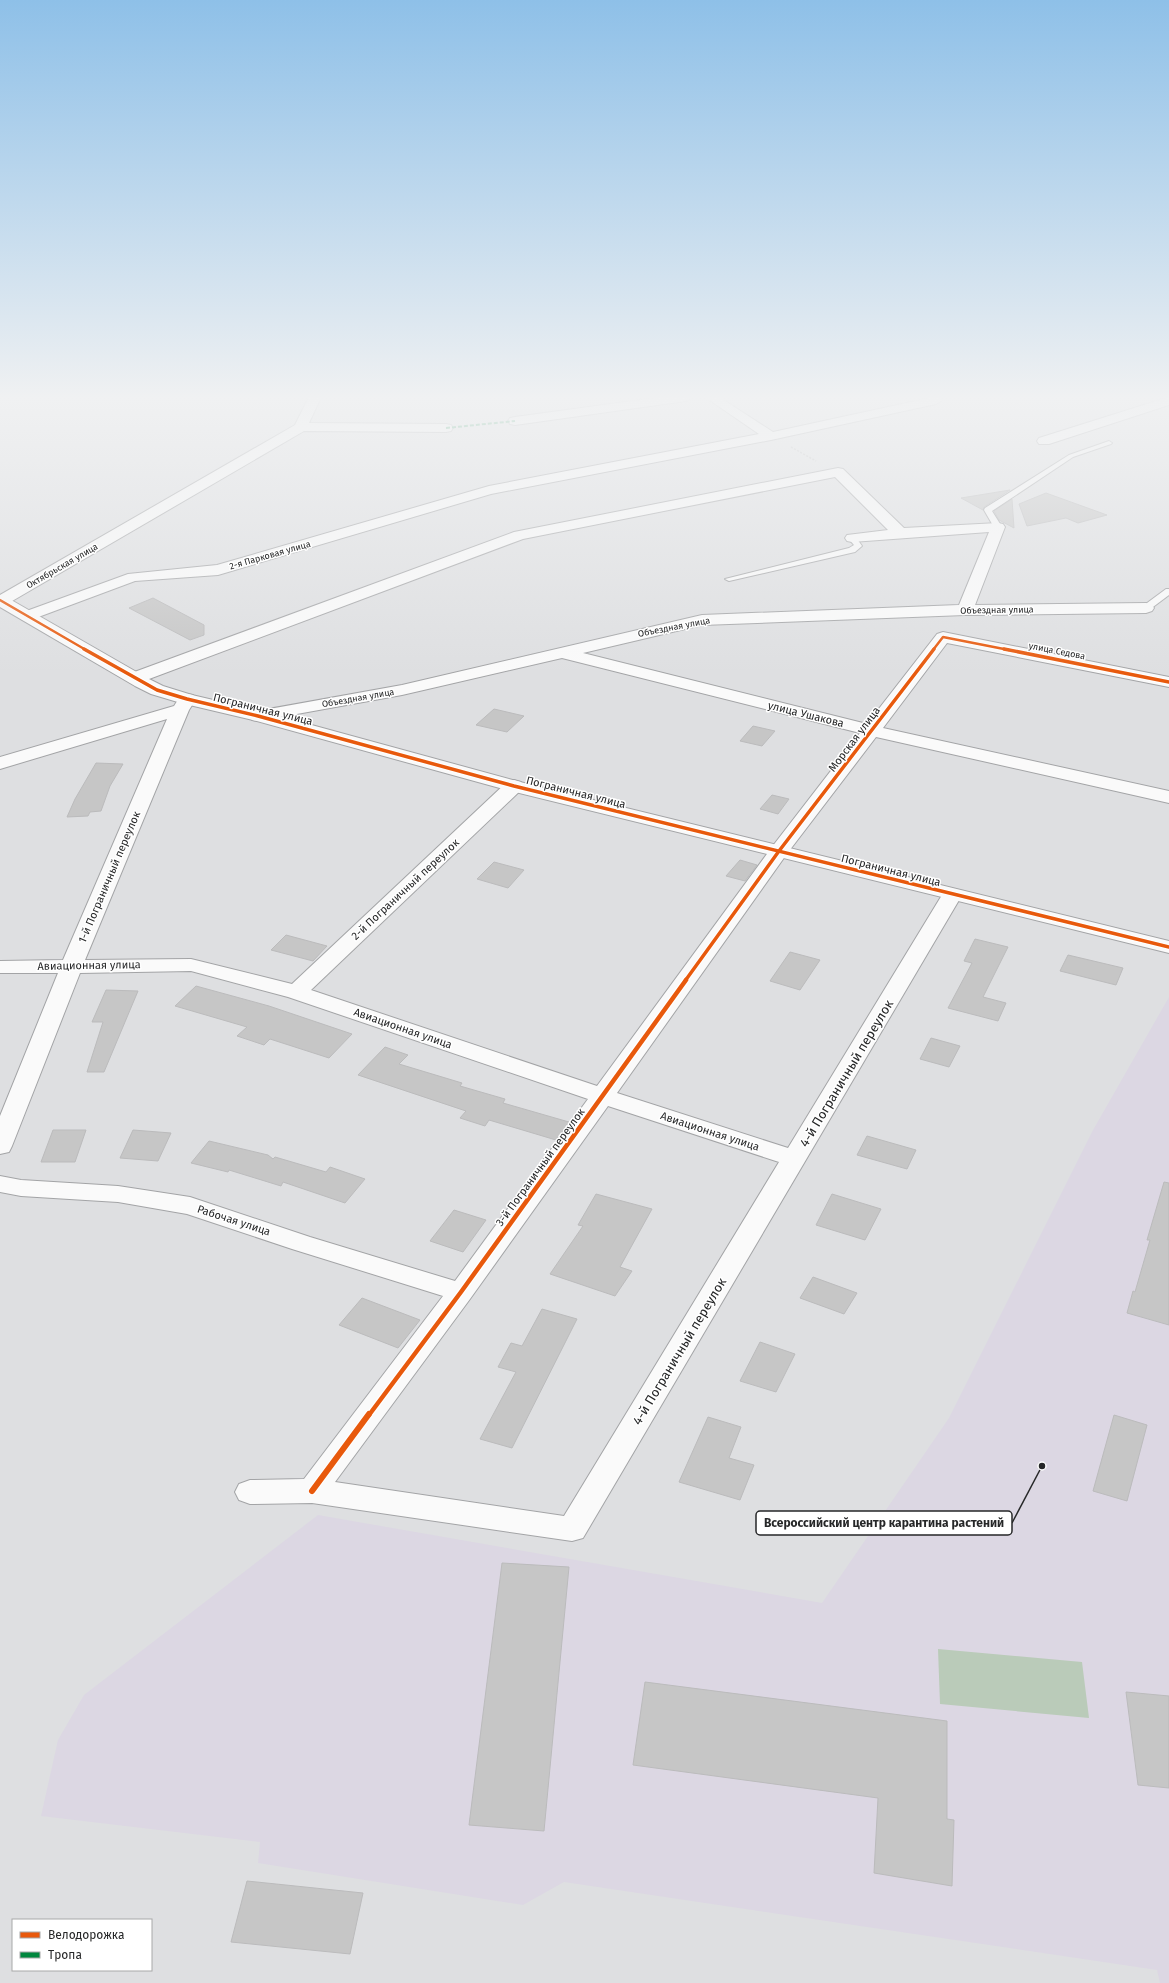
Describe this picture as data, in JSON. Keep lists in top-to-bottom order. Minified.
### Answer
{"streets":{"street":["2-я Парковая улица","Октябрьская улица","Объездная улица","улица Седова","Пограничная улица","улица Ушакова","Морская улица","1-й Пограничный переулок","2-й Пограничный переулок","Авиационная улица","4-й Пограничный переулок","3-й Пограничный переулок","Рабочая улица"]},"crossings":[["2-я Парковая улица","Пограничная улица"],["Октябрьская улица","Пограничная улица"],["Объездная улица","Пограничная улица"],["Объездная улица","улица Ушакова"],["улица Седова","Морская улица"],["Пограничная улица","Морская улица"],["Пограничная улица","1-й Пограничный переулок"],["Пограничная улица","2-й Пограничный переулок"],["Пограничная улица","4-й Пограничный переулок"],["Пограничная улица","3-й Пограничный переулок"],["улица Ушакова","Морская улица"],["Морская улица","3-й Пограничный переулок"],["1-й Пограничный переулок","Авиационная улица"],["2-й Пограничный переулок","Авиационная улица"],["Авиационная улица","4-й Пограничный переулок"],["Авиационная улица","3-й Пограничный переулок"],["4-й Пограничный переулок","3-й Пограничный переулок"],["3-й Пограничный переулок","Рабочая улица"]],"places":["Всероссийский центр карантина растений"],"legend":["Велодорожка","Тропа"]}
